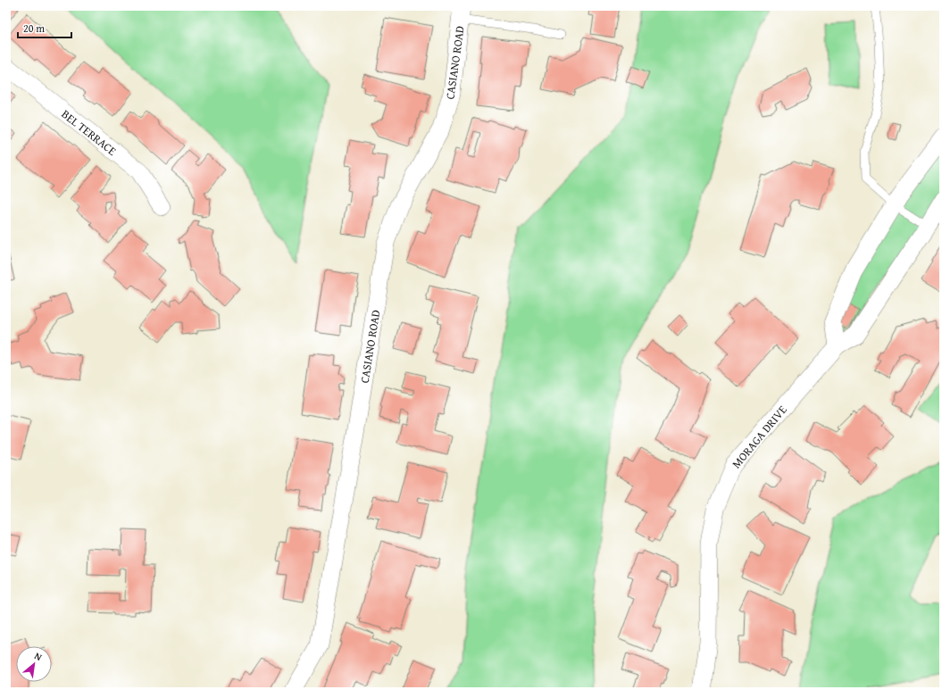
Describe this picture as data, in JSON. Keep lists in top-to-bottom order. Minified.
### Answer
{"streets":{"street":["CASIANO ROAD","BEL TERRACE","MORAGA DRIVE"]},"scale_bar":"20 m","north":"top right"}
